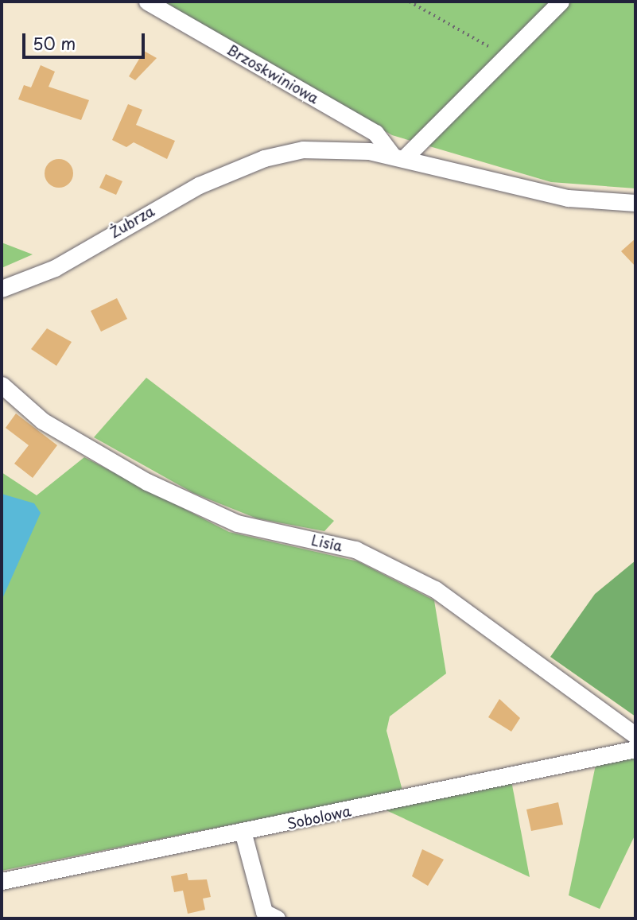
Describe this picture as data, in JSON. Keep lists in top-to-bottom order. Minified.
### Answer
{"streets":{"street":["Brzoskwiniowa","Żubrza","Lisia","Sobolowa"]},"crossings":[["Brzoskwiniowa","Żubrza"]],"scale_bar":"50 m"}
